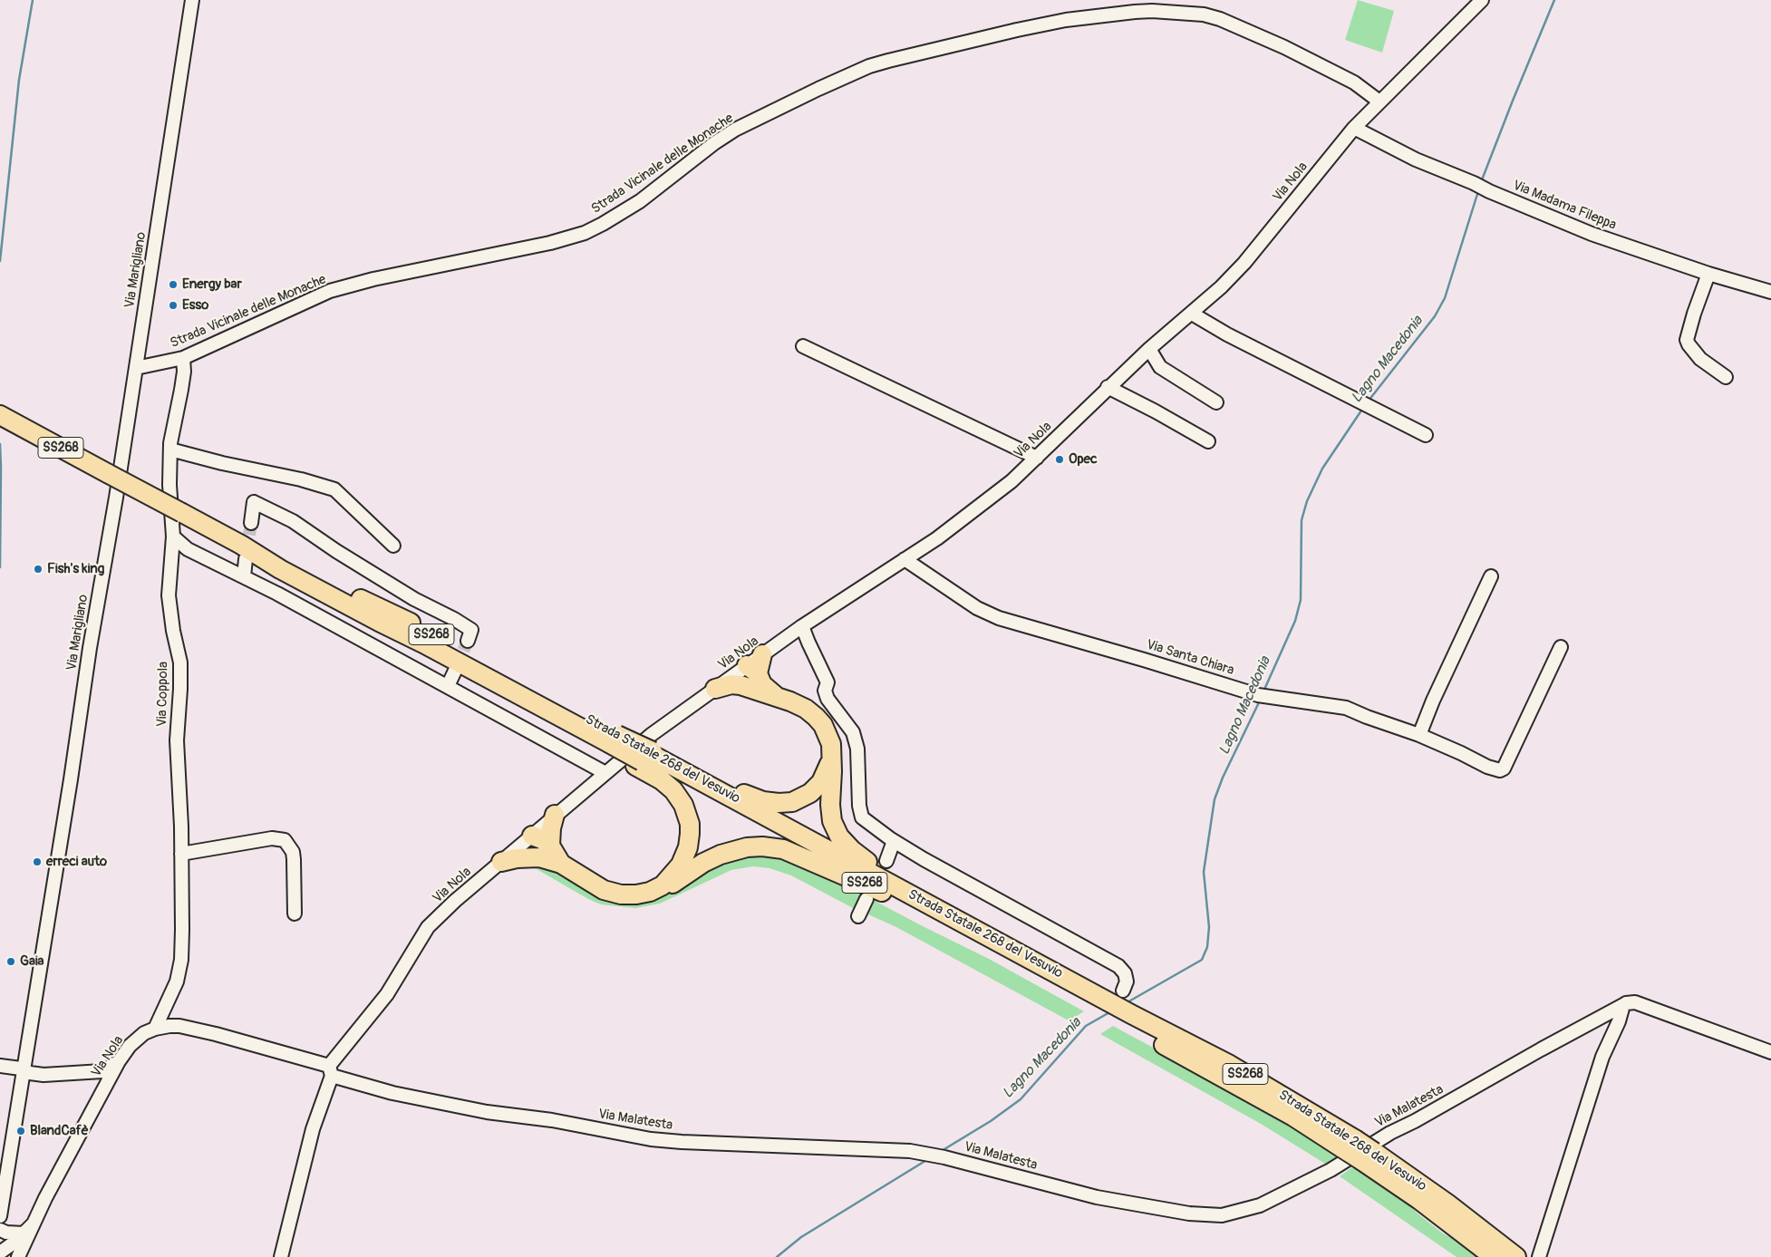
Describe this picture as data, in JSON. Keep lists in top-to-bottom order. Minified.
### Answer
{"streets":{"highway":["SS268","Strada Statale 268 del Vesuvio"],"street":["Strada Vicinale delle Monache","Via Nola","Via Madama Fileppa","Via Marigliano","Via Santa Chiara","Via Coppola","Via Malatesta"]},"crossings":[["Strada Vicinale delle Monache","Via Nola"],["Strada Vicinale delle Monache","Via Marigliano"],["Strada Vicinale delle Monache","Via Coppola"],["Via Nola","Via Madama Fileppa"],["Via Nola","SS268"],["Via Nola","Via Santa Chiara"],["Via Nola","Via Coppola"],["Via Nola","Via Malatesta"],["SS268","Strada Statale 268 del Vesuvio"]],"water":["Lagno Macedonia"],"places":["Energy bar","Esso","Opec","Fish's king","erreci auto","Gaia","BlandCafè"]}
